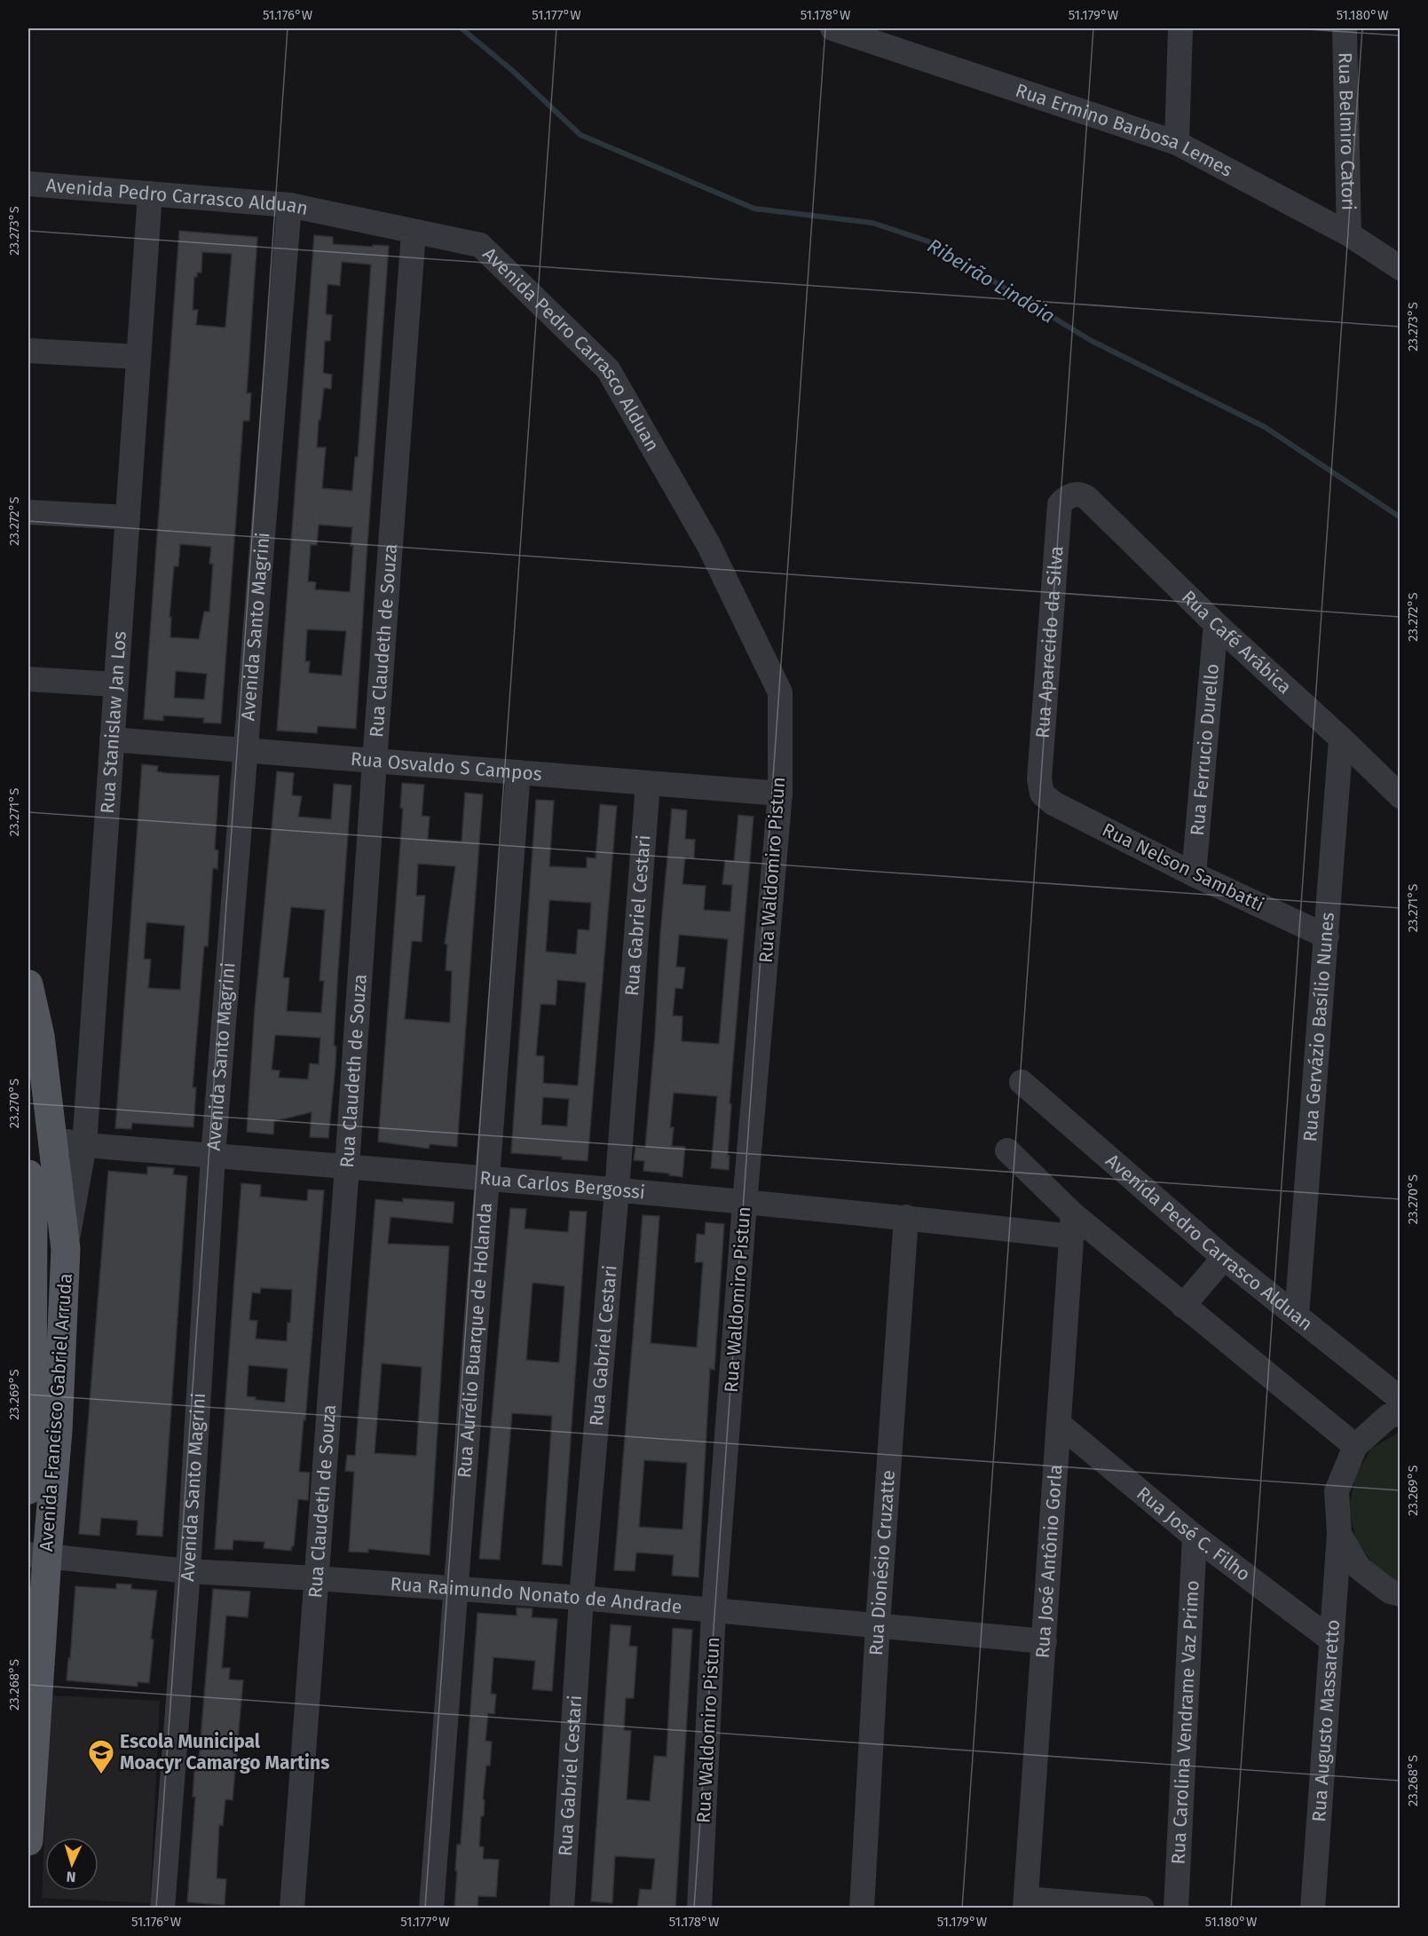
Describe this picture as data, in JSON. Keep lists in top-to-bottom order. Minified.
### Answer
{"streets":{"main road":["Avenida Francisco Gabriel Arruda"],"street":["Rua Ermino Barbosa Lemes","Rua Belmiro Catori","Avenida Pedro Carrasco Alduan","Avenida Santo Magrini","Rua Claudeth de Souza","Rua Café Arábica","Rua Aparecido da Silva","Rua Stanislaw Jan Los","Rua Ferrucio Durello","Rua Osvaldo S Campos","Rua Nelson Sambatti","Rua Waldomiro Pistun","Rua Gabriel Cestari","Rua Gervázio Basílio Nunes","Rua Carlos Bergossi","Rua Aurélio Buarque de Holanda","Rua José C. Filho","Rua José Antônio Gorla","Rua Dionésio Cruzatte","Rua Raimundo Nonato de Andrade","Rua Augusto Massaretto","Rua Carolina Vendrame Vaz Primo"]},"crossings":[["Rua Ermino Barbosa Lemes","Rua Belmiro Catori"],["Avenida Pedro Carrasco Alduan","Avenida Santo Magrini"],["Avenida Pedro Carrasco Alduan","Rua Claudeth de Souza"],["Avenida Pedro Carrasco Alduan","Rua Stanislaw Jan Los"],["Avenida Pedro Carrasco Alduan","Rua Waldomiro Pistun"],["Avenida Pedro Carrasco Alduan","Rua Gervázio Basílio Nunes"],["Avenida Santo Magrini","Rua Osvaldo S Campos"],["Avenida Santo Magrini","Rua Carlos Bergossi"],["Avenida Santo Magrini","Rua Raimundo Nonato de Andrade"],["Rua Claudeth de Souza","Rua Osvaldo S Campos"],["Rua Claudeth de Souza","Rua Carlos Bergossi"],["Rua Claudeth de Souza","Rua Raimundo Nonato de Andrade"],["Rua Café Arábica","Rua Aparecido da Silva"],["Rua Café Arábica","Rua Ferrucio Durello"],["Rua Café Arábica","Rua Gervázio Basílio Nunes"],["Rua Aparecido da Silva","Rua Nelson Sambatti"],["Rua Stanislaw Jan Los","Rua Osvaldo S Campos"],["Rua Stanislaw Jan Los","Rua Carlos Bergossi"],["Rua Stanislaw Jan Los","Avenida Francisco Gabriel Arruda"],["Rua Ferrucio Durello","Rua Nelson Sambatti"],["Rua Osvaldo S Campos","Rua Waldomiro Pistun"],["Rua Osvaldo S Campos","Rua Gabriel Cestari"],["Rua Osvaldo S Campos","Rua Aurélio Buarque de Holanda"],["Rua Nelson Sambatti","Rua Gervázio Basílio Nunes"],["Rua Waldomiro Pistun","Rua Carlos Bergossi"],["Rua Waldomiro Pistun","Rua Raimundo Nonato de Andrade"],["Rua Gabriel Cestari","Rua Carlos Bergossi"],["Rua Gabriel Cestari","Rua Raimundo Nonato de Andrade"],["Rua Carlos Bergossi","Rua Aurélio Buarque de Holanda"],["Rua Carlos Bergossi","Avenida Francisco Gabriel Arruda"],["Rua Carlos Bergossi","Rua José Antônio Gorla"],["Rua Carlos Bergossi","Rua Dionésio Cruzatte"],["Rua Aurélio Buarque de Holanda","Rua Raimundo Nonato de Andrade"],["Avenida Francisco Gabriel Arruda","Rua Raimundo Nonato de Andrade"],["Rua José C. Filho","Rua José Antônio Gorla"],["Rua José C. Filho","Rua Augusto Massaretto"],["Rua José C. Filho","Rua Carolina Vendrame Vaz Primo"],["Rua José Antônio Gorla","Rua Raimundo Nonato de Andrade"],["Rua Dionésio Cruzatte","Rua Raimundo Nonato de Andrade"]],"water":["Ribeirão Lindóia"],"places":{"school or university":["Escola Municipal Moacyr Camargo Martins"]},"north":"bottom","coordinates":["51.176°W","51.177°W","51.178°W","51.179°W","51.180°W","23.273°S","23.272°S","23.271°S","23.270°S","23.269°S","23.268°S"]}
